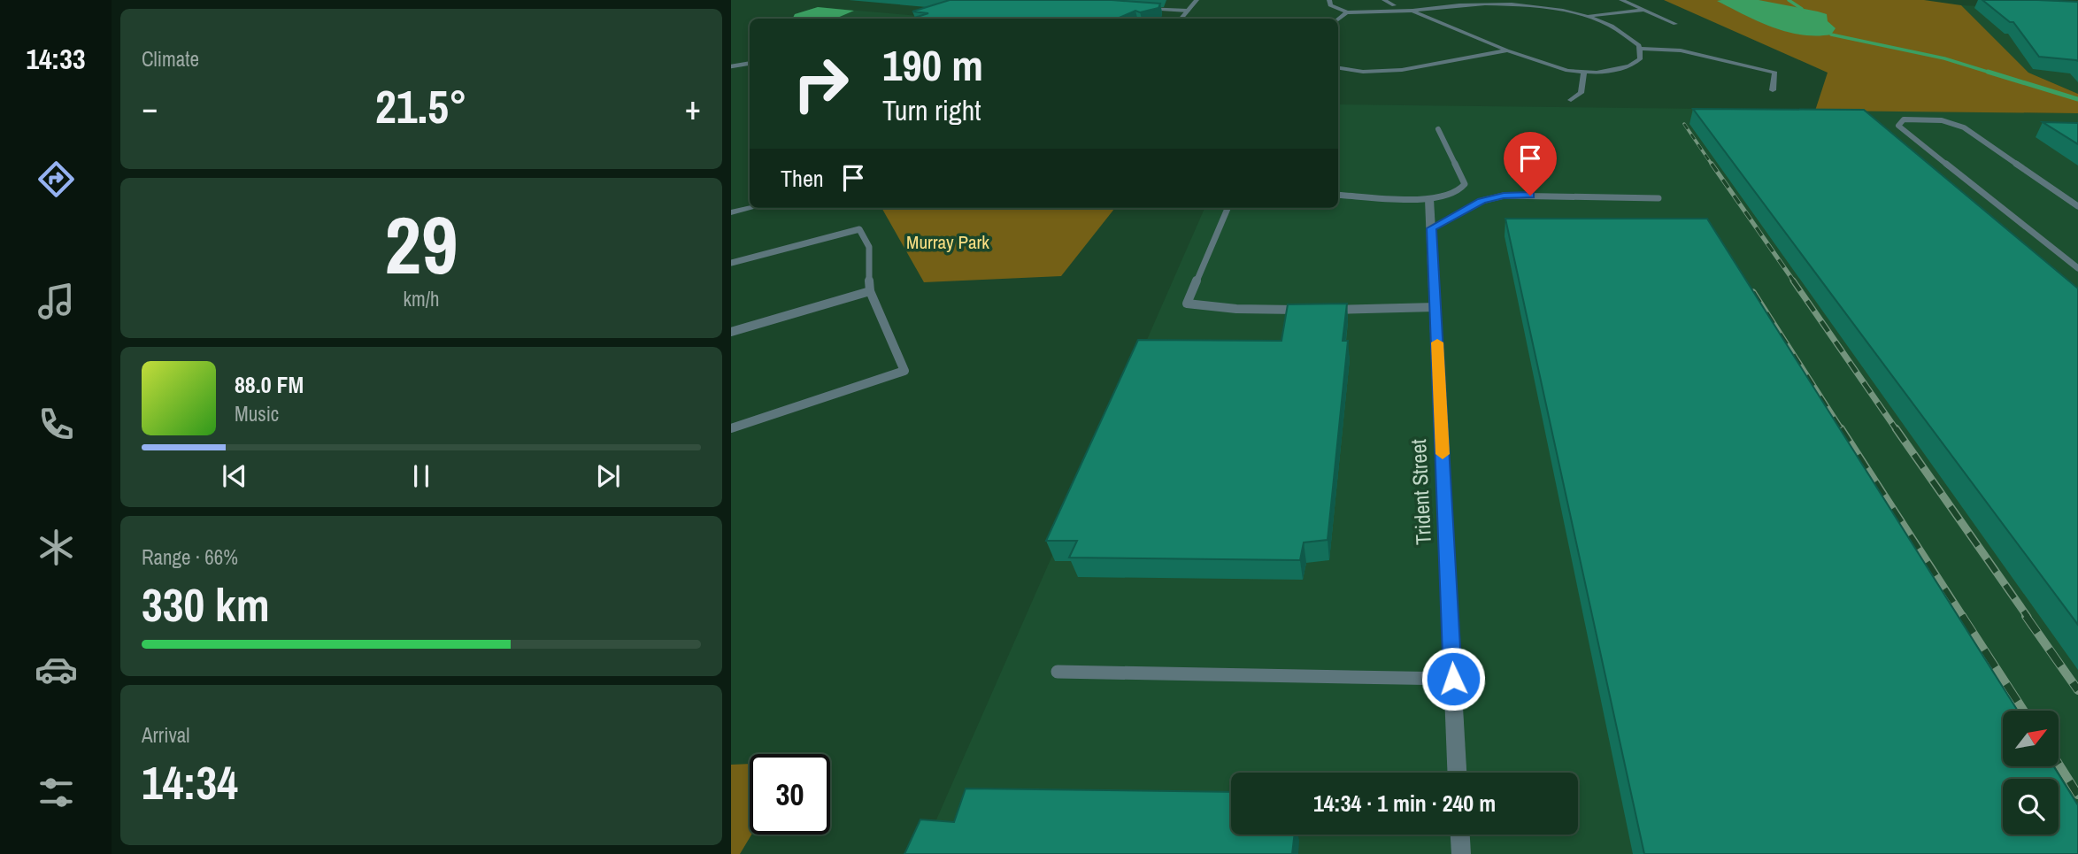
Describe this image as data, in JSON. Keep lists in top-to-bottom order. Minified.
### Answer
{"streets":{"street":["Trident Street"]},"parks":["Murray Park"],"north":"top right","page":{"tabs":"14:33","tile":["Climate",["29","km/h"],["Range · 66%","330 km"],["Arrival","14:34"]],"turn":["190 m","Turn right"],"heat":["−","21.5°","+"],"then":"Then","song":["88.0 FM","Music"],"limit":"30","trip":"14:34 · 1 min · 240 m"}}
